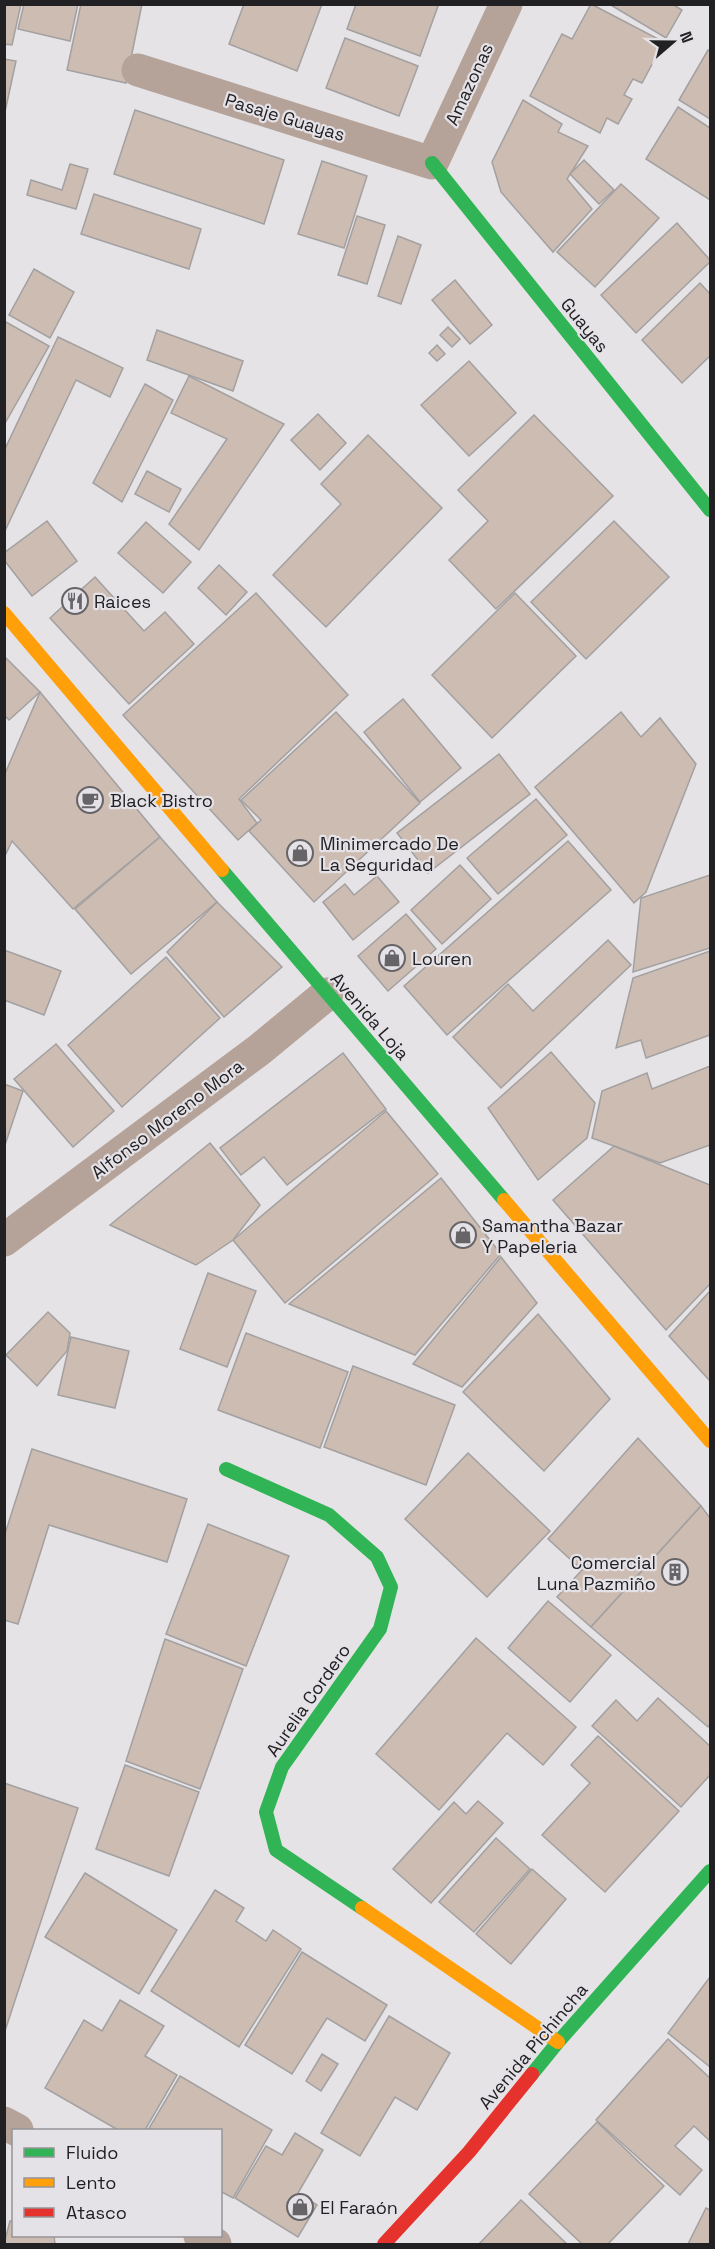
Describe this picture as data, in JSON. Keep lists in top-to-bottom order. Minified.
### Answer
{"streets":{"street":["Amazonas","Pasaje Guayas","Guayas","Avenida Loja","Alfonso Moreno Mora","Aurelia Cordero","Avenida Pichincha"]},"crossings":[["Amazonas","Pasaje Guayas"],["Amazonas","Guayas"],["Pasaje Guayas","Guayas"],["Avenida Loja","Alfonso Moreno Mora"],["Aurelia Cordero","Avenida Pichincha"]],"places":{"restaurant":["Raices"],"cafe":["Black Bistro"],"shop":["Minimercado De La Seguridad","Louren","Samantha Bazar Y Papeleria","El Faraón"],"building":["Comercial Luna Pazmiño"]},"legend":["Fluido","Lento","Atasco"],"north":"right"}
